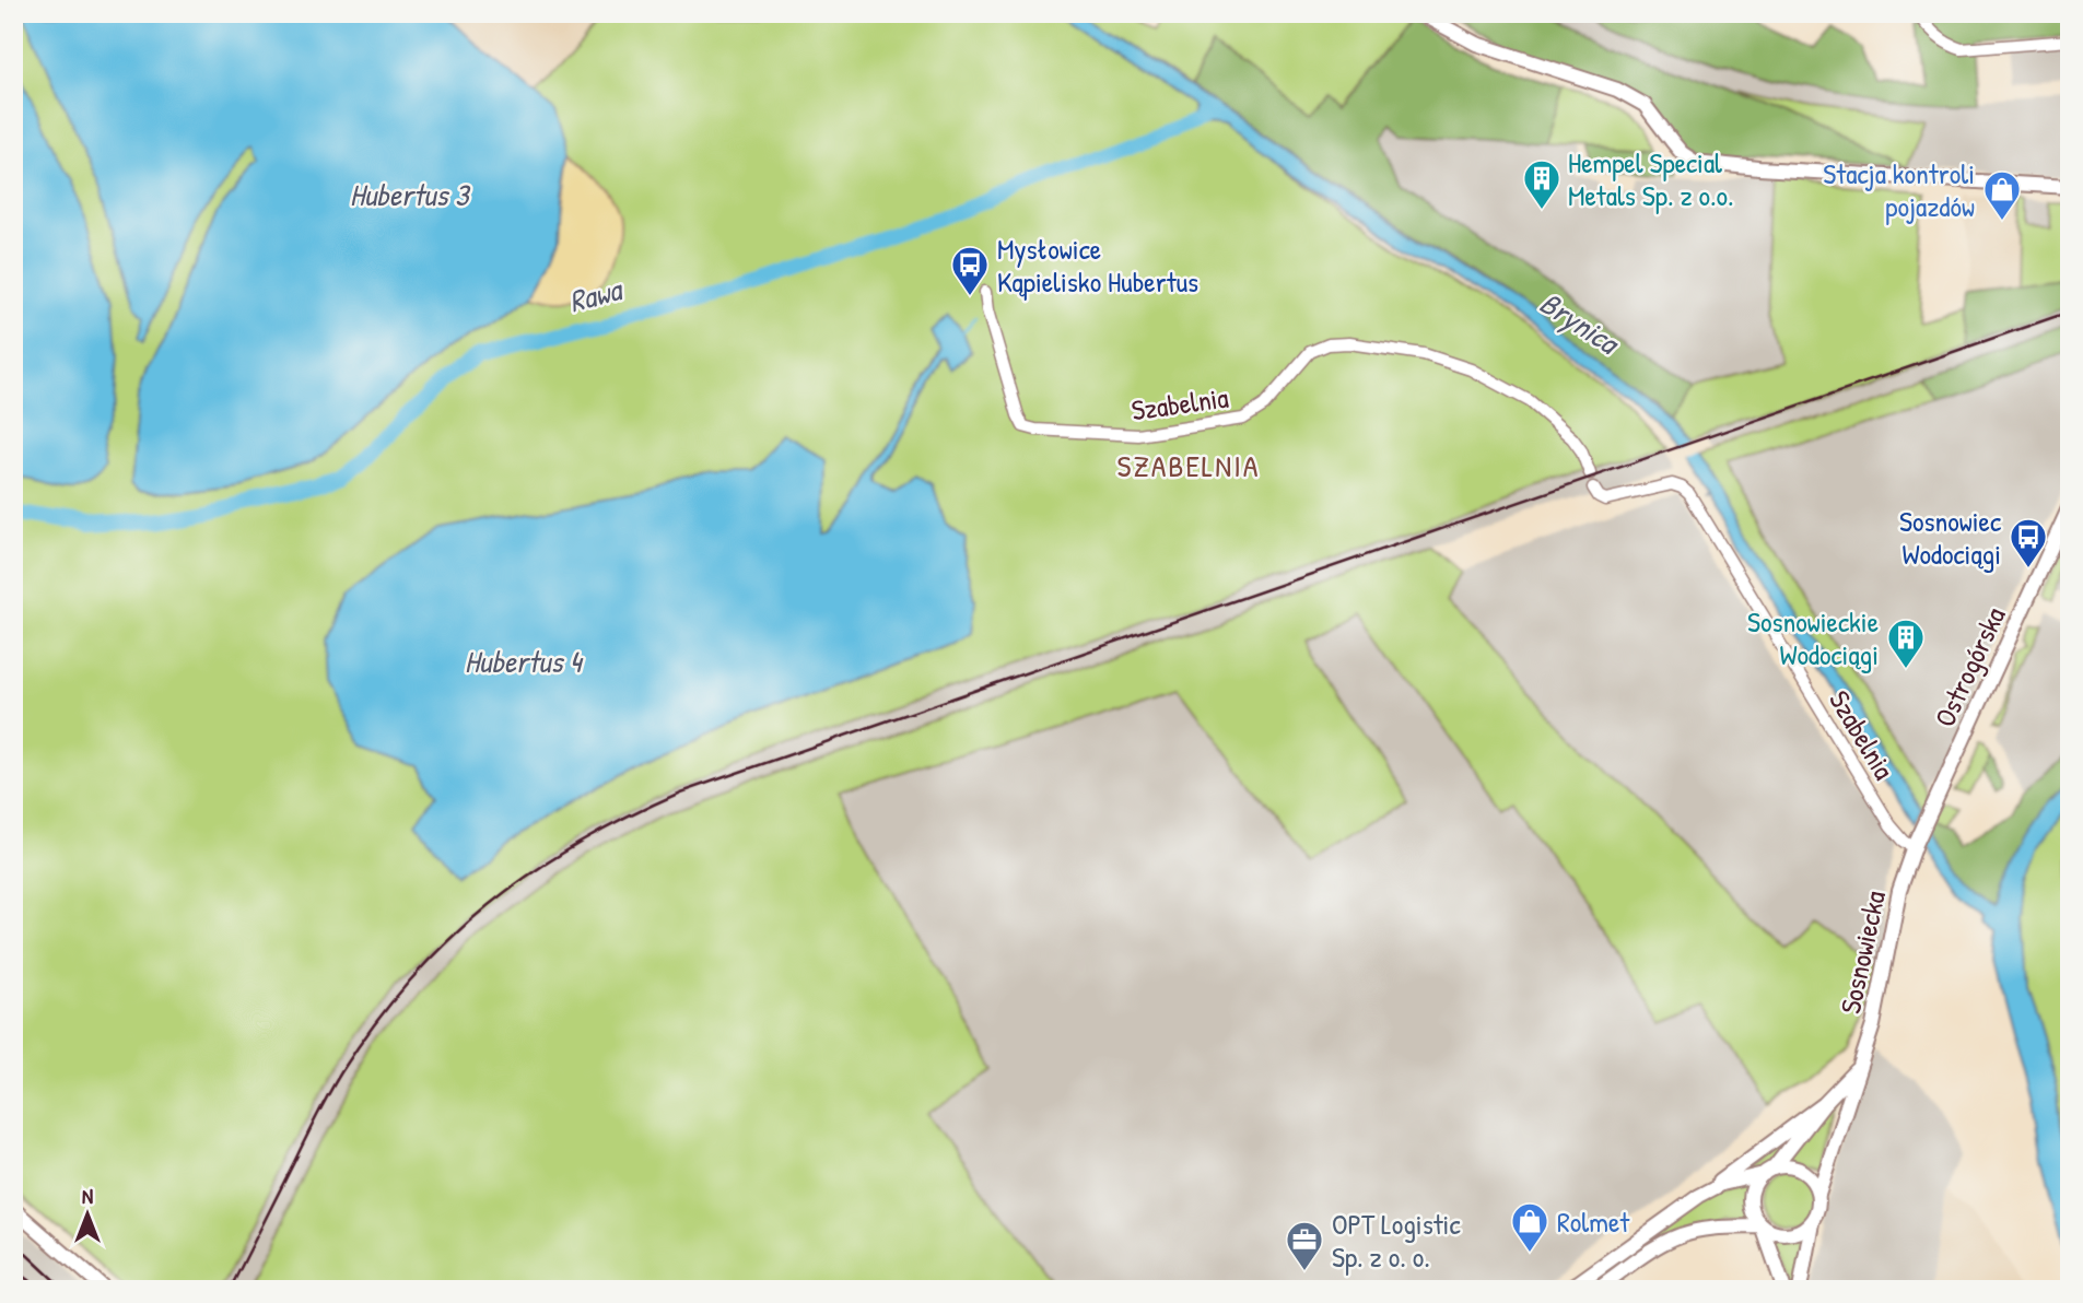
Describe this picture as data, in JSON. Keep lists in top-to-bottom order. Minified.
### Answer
{"streets":{"street":["Szabelnia","Ostrogórska","Sosnowiecka"]},"crossings":[["Szabelnia","Ostrogórska"],["Szabelnia","Sosnowiecka"],["Ostrogórska","Sosnowiecka"]],"districts":["SZABELNIA"],"water":["Hubertus 3","Rawa","Brynica","Hubertus 4"],"places":{"building":["Hempel Special Metals Sp. z o.o.","Sosnowieckie Wodociągi"],"shop":["Stacja kontroli pojazdów","Rolmet"],"bus stop":["Mysłowice Kąpielisko Hubertus","Sosnowiec Wodociągi"],"office":["OPT Logistic Sp. z o. o."]},"north":"top"}
